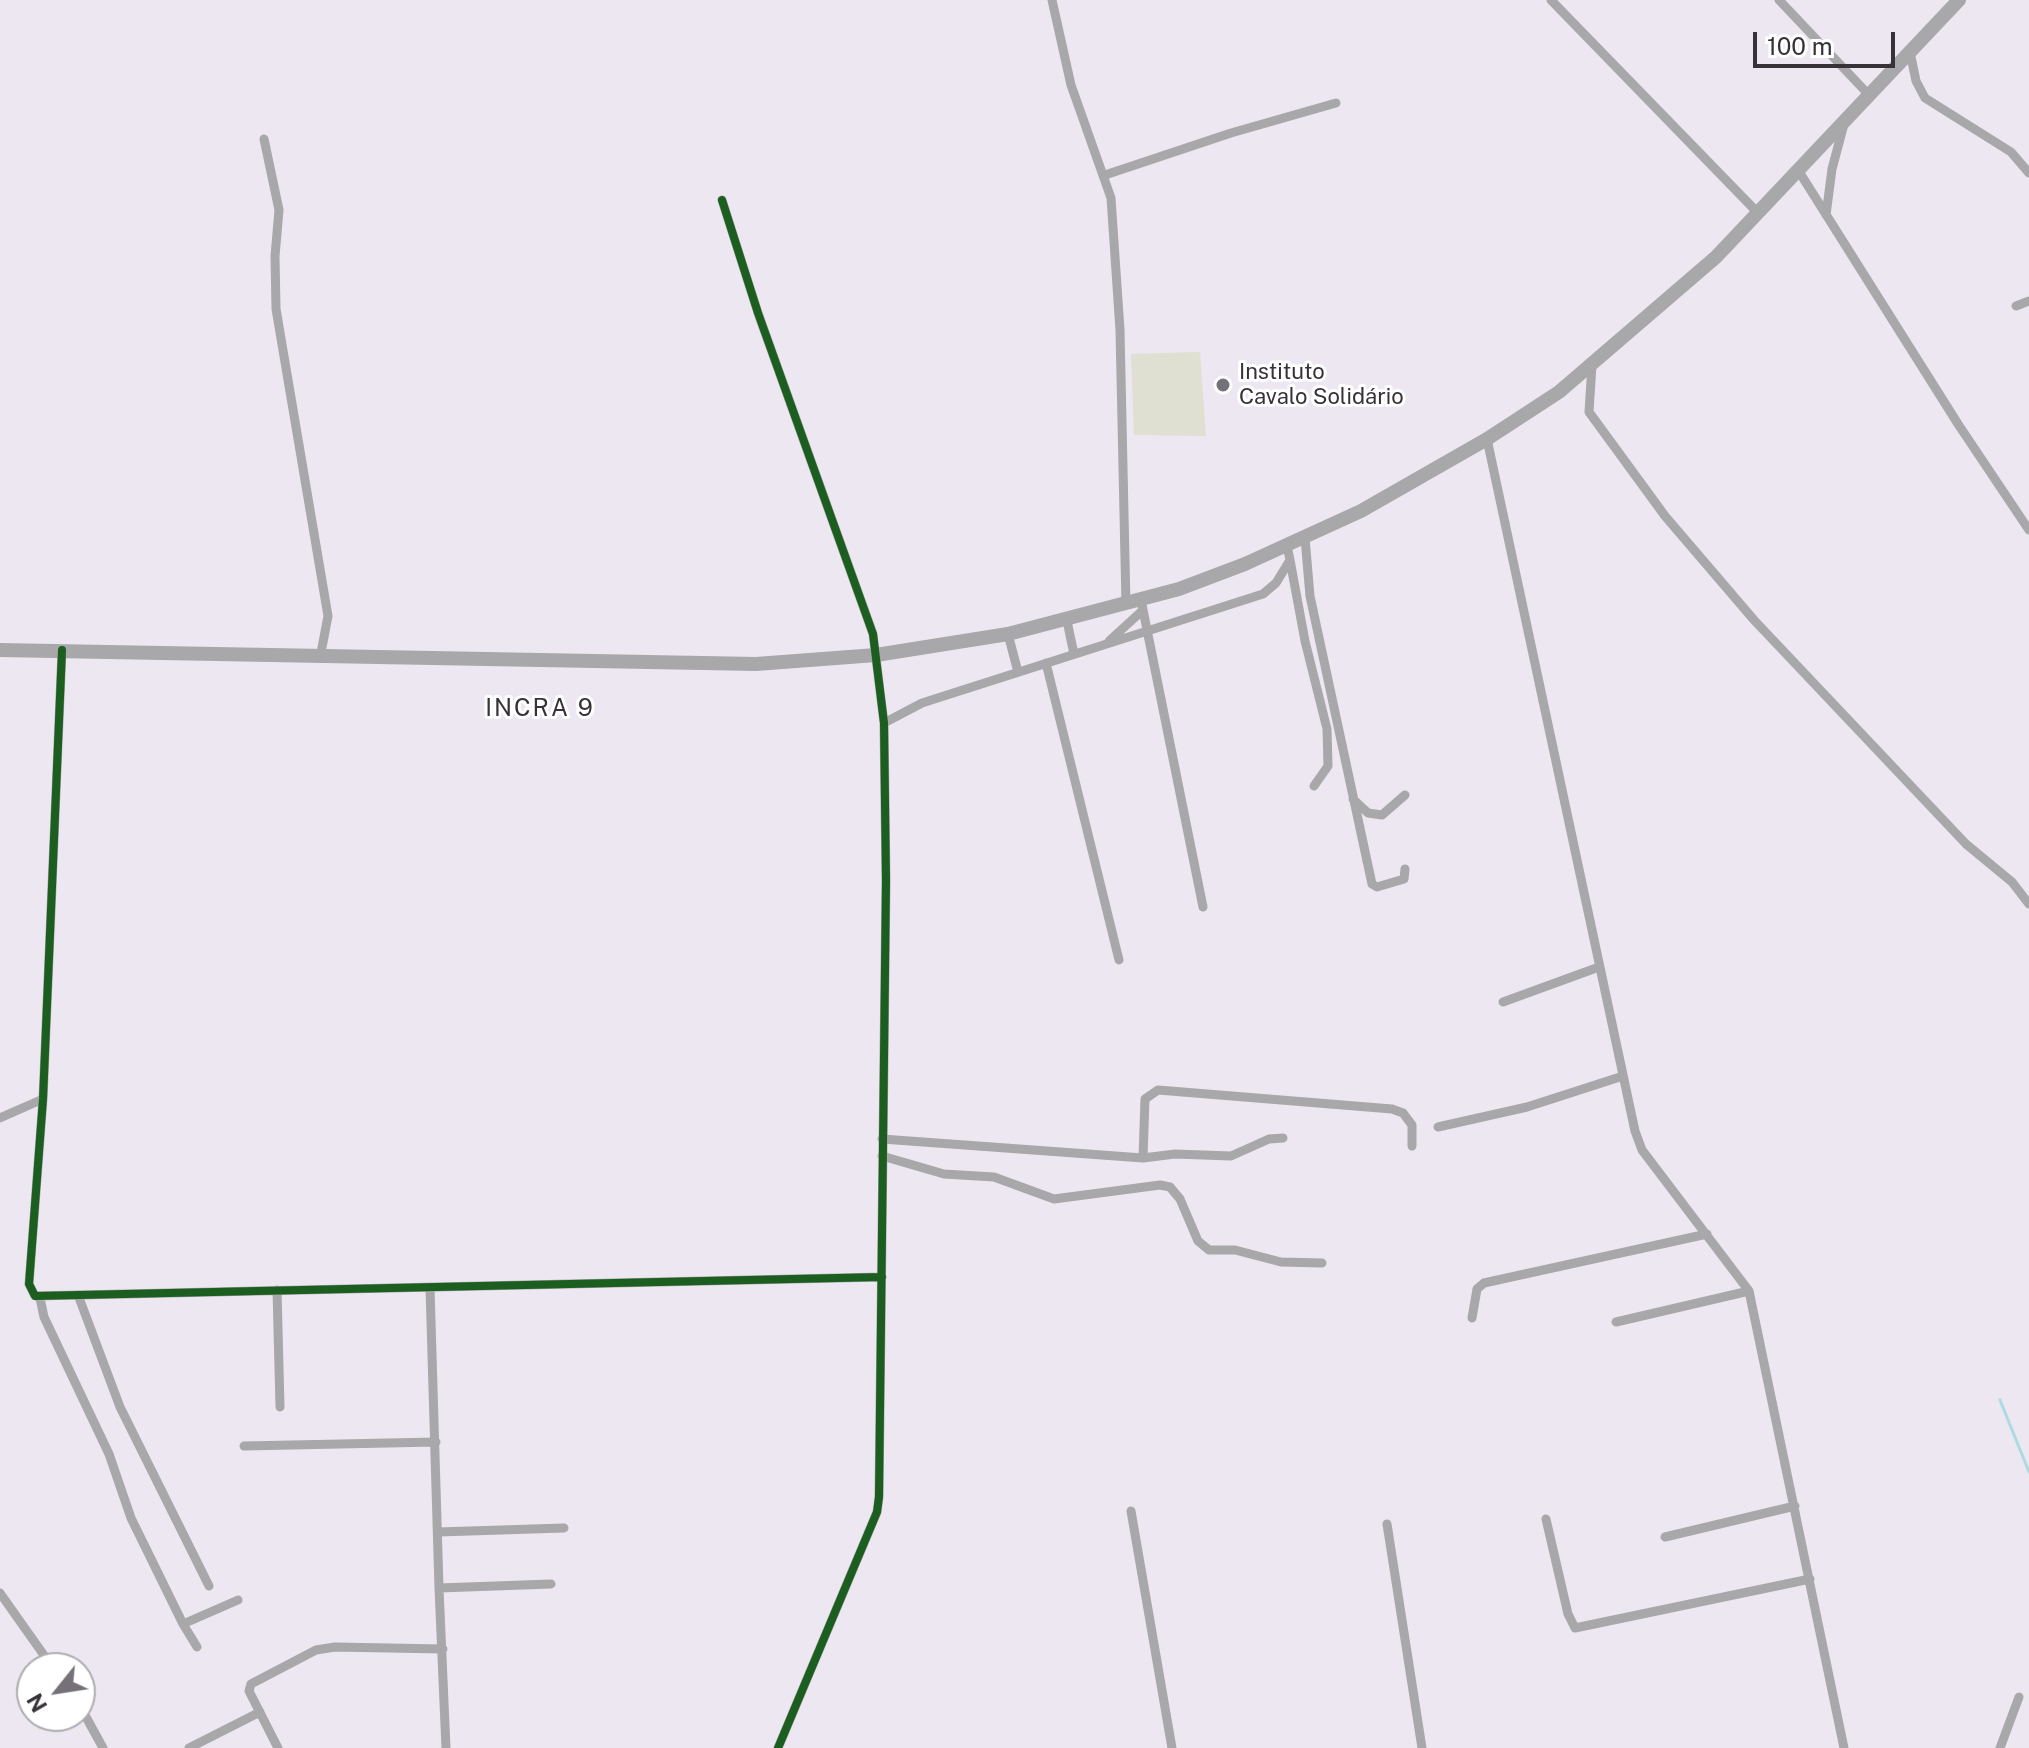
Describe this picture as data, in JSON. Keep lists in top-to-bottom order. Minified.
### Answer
{"districts":["INCRA 9"],"places":["Instituto Cavalo Solidário"],"scale_bar":"100 m","north":"bottom left"}
